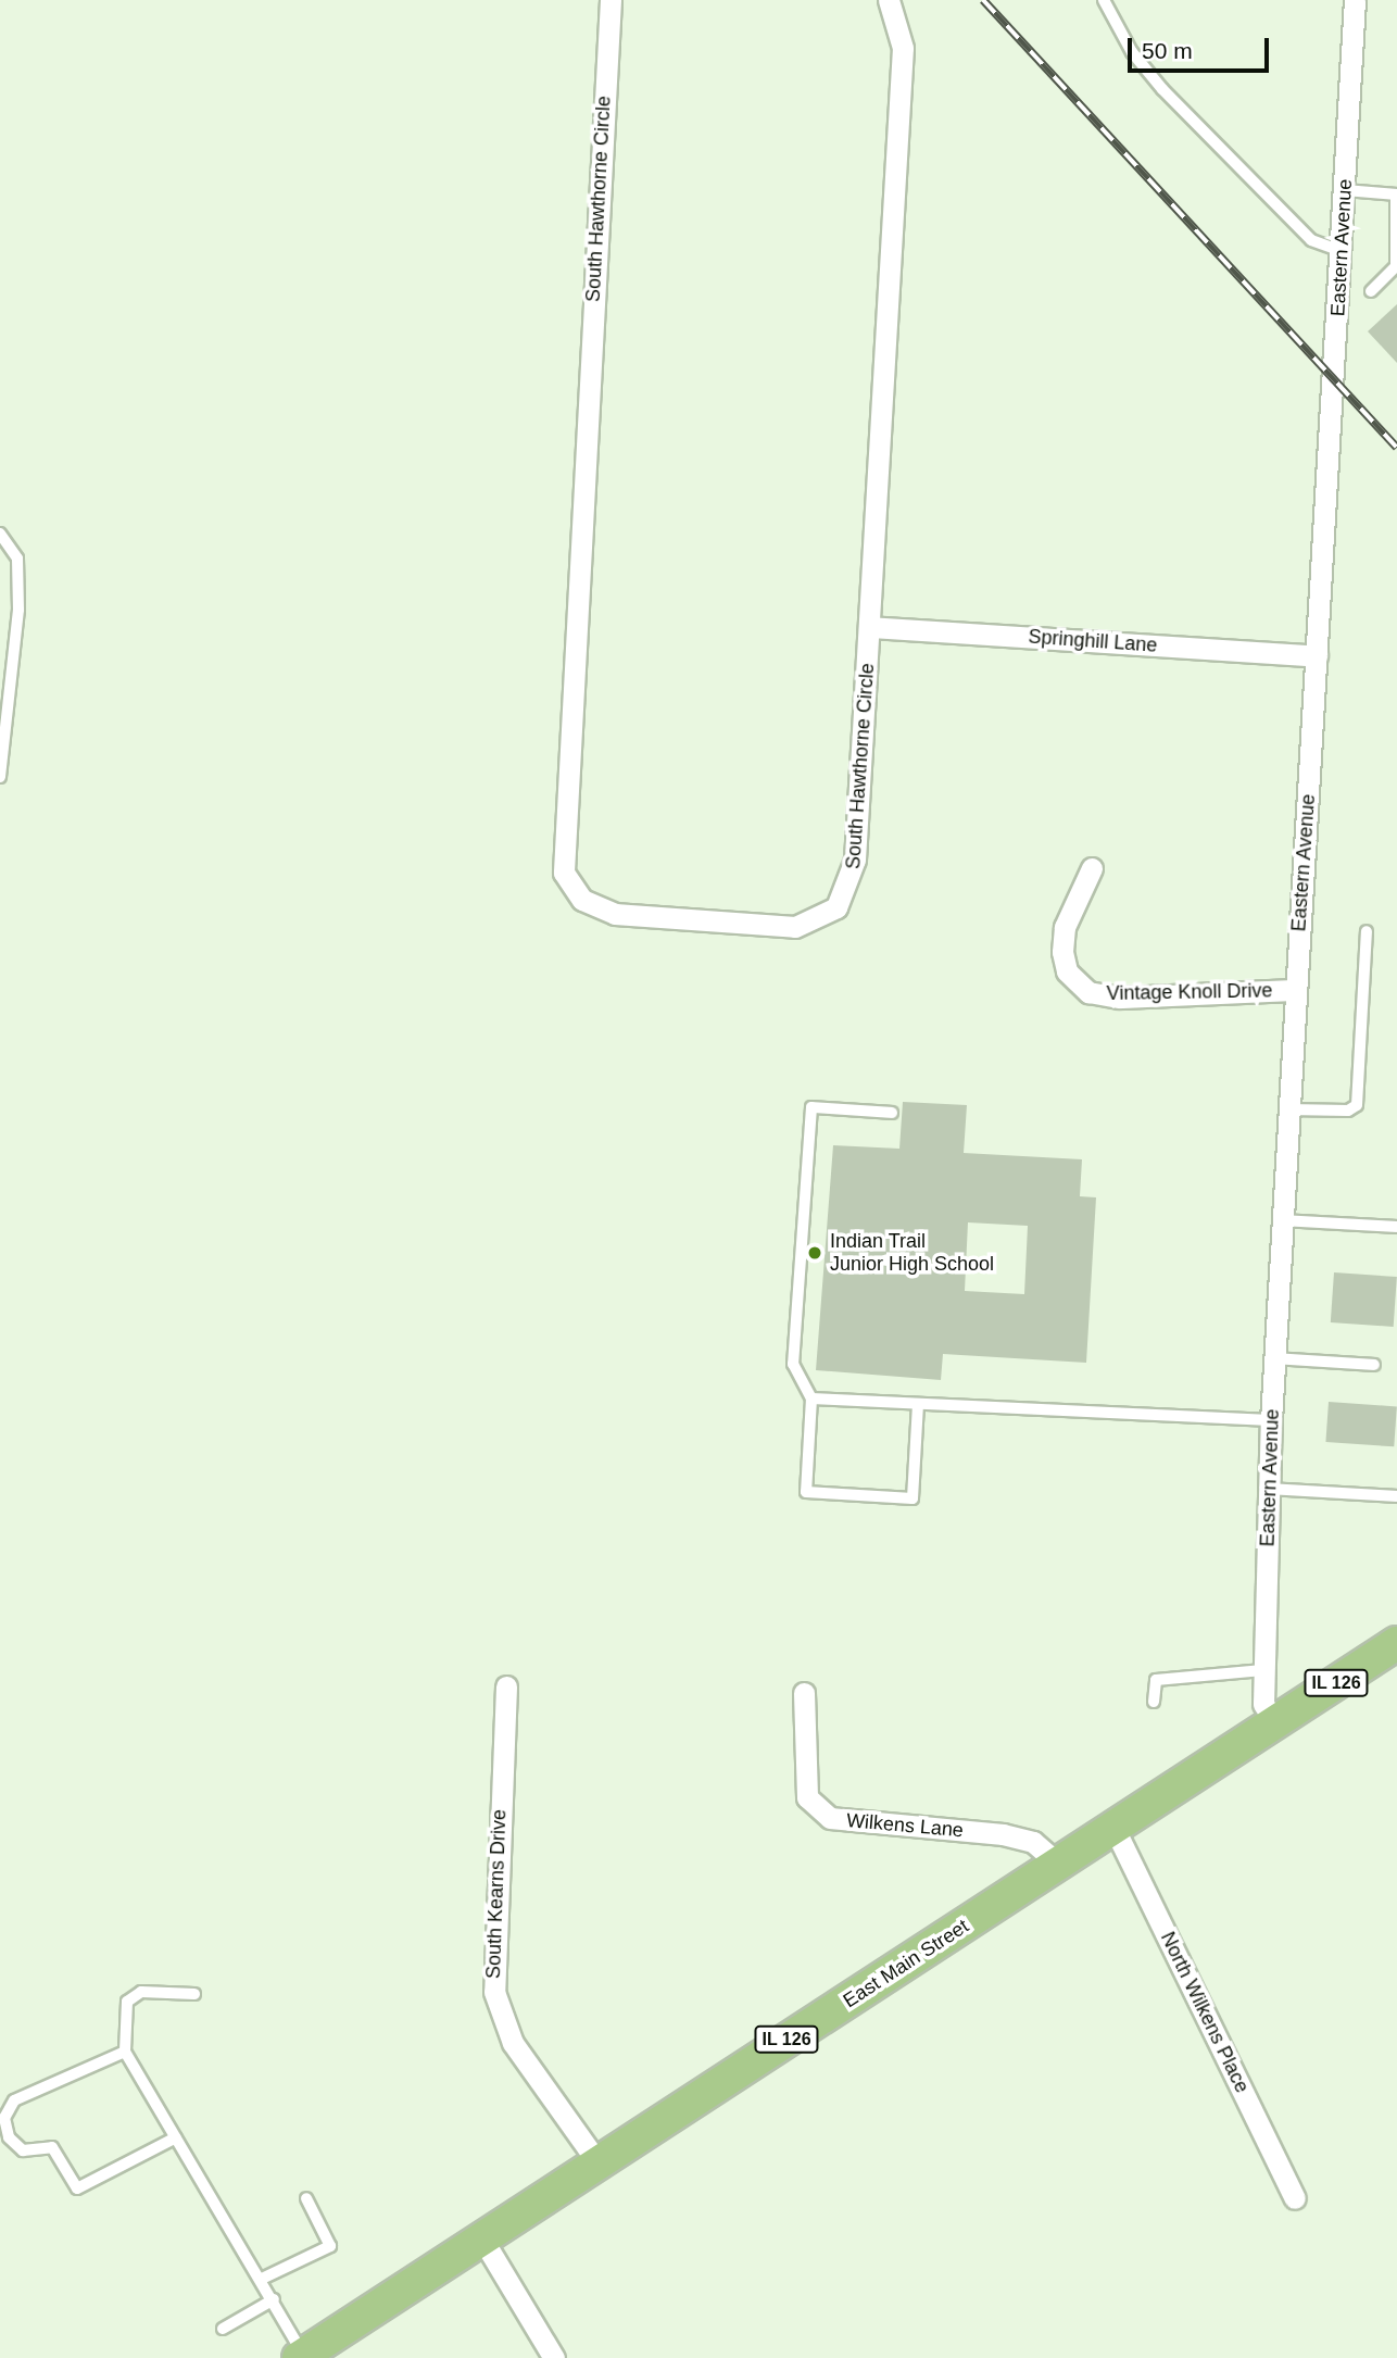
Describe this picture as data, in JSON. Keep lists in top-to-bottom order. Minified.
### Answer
{"streets":{"main road":["IL 126","East Main Street"],"street":["South Hawthorne Circle","Eastern Avenue","Springhill Lane","Vintage Knoll Drive","Wilkens Lane","South Kearns Drive","North Wilkens Place"]},"crossings":[["South Hawthorne Circle","Springhill Lane"],["Eastern Avenue","Springhill Lane"],["Eastern Avenue","Vintage Knoll Drive"],["Eastern Avenue","East Main Street"],["Wilkens Lane","East Main Street"],["South Kearns Drive","East Main Street"],["East Main Street","North Wilkens Place"]],"places":["Indian Trail Junior High School"],"scale_bar":"50 m"}
